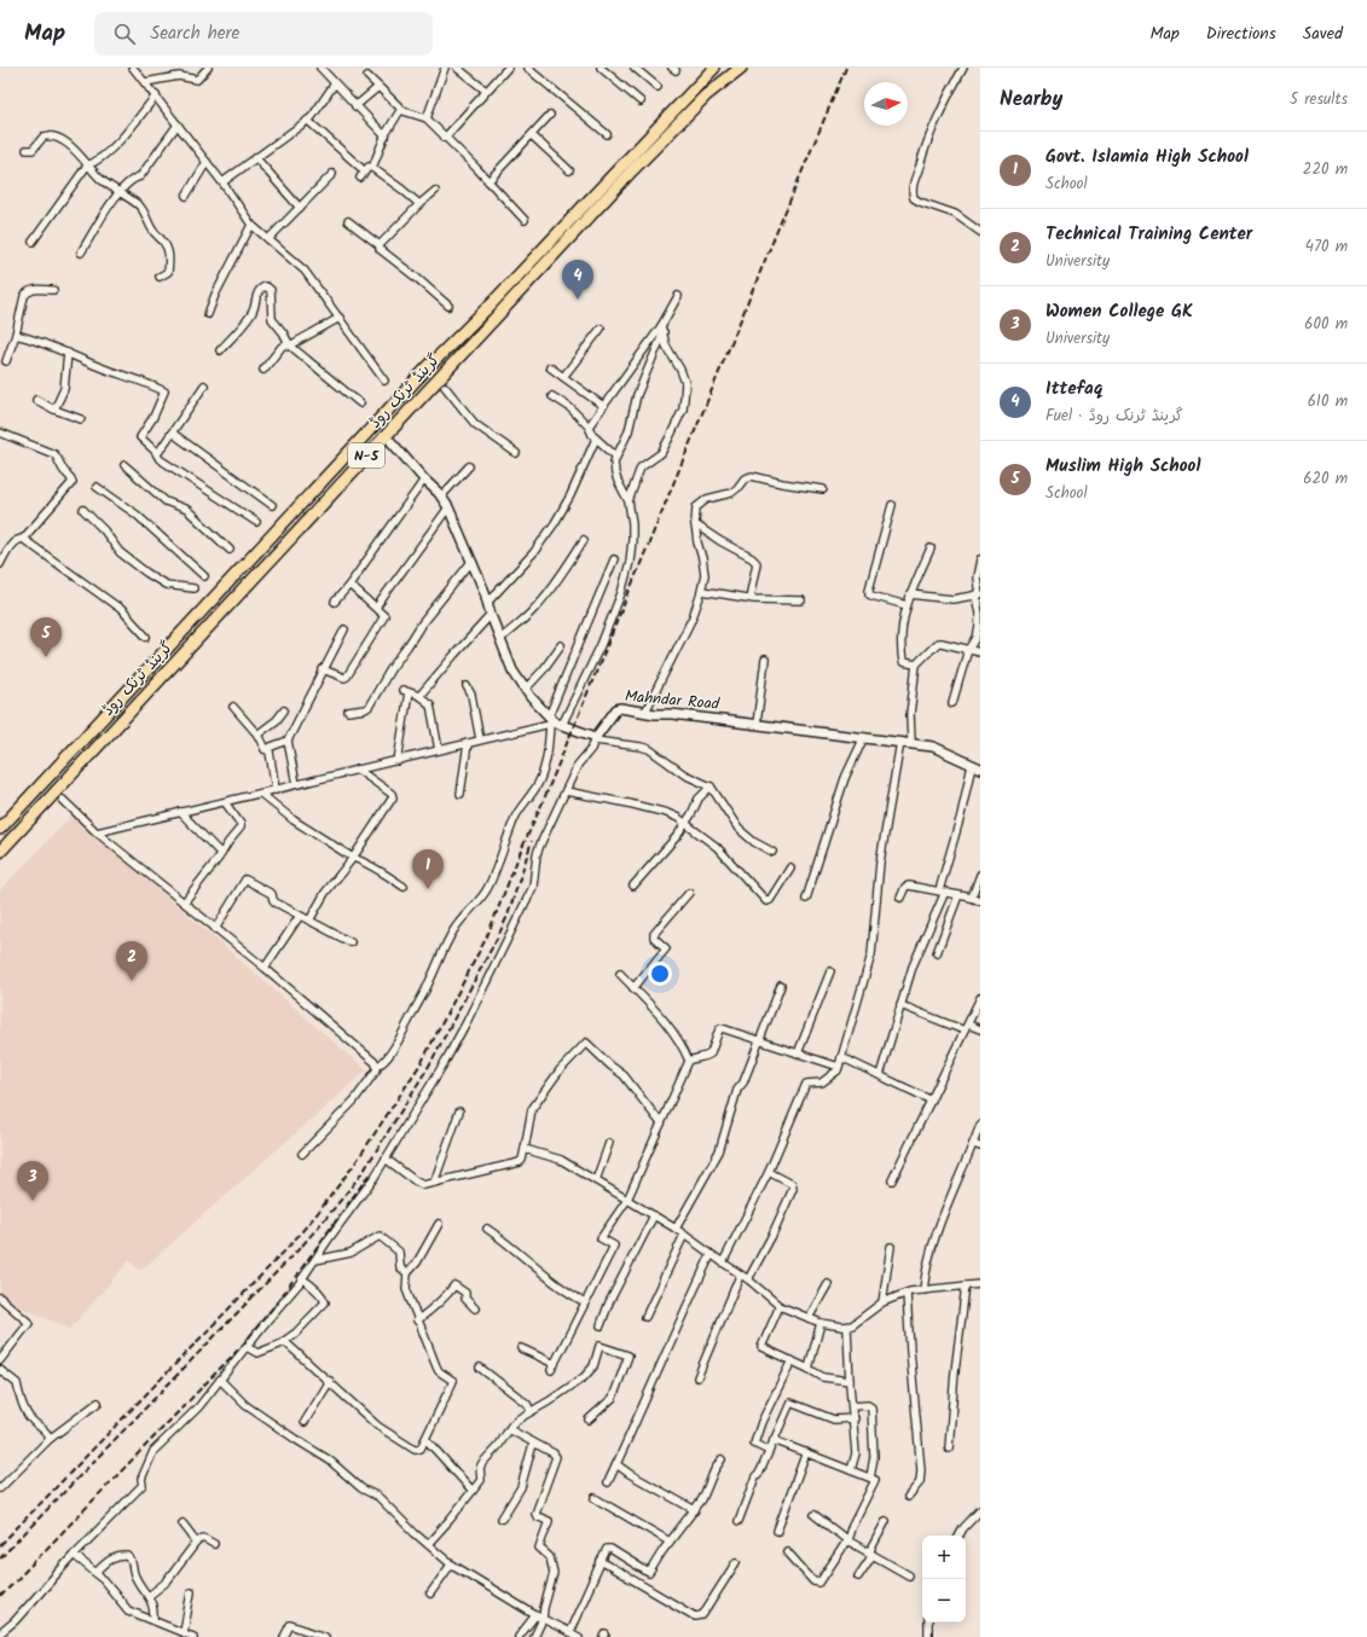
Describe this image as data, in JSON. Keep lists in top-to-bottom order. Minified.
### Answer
{"streets":{"highway":["گرینڈ ٹرنک روڈ","N-5"],"street":["Mahndar Road"]},"north":"right","page":{"header":"Map","search":"Search here","nav":["Map","Directions","Saved"],"heading":["Nearby","5 results"],"list":[{"mark":"1","name":"Govt. Islamia High School","note":"School","value":"220 m"},{"mark":"2","name":"Technical Training Center","note":"University","value":"470 m"},{"mark":"3","name":"Women College GK","note":"University","value":"600 m"},{"mark":"4","name":"Ittefaq","note":"Fuel · گرینڈ ٹرنک روڈ","value":"610 m"},{"mark":"5","name":"Muslim High School","note":"School","value":"620 m"}],"pins":["4","5","1","2","3"],"map_buttons":["+","−"]}}
